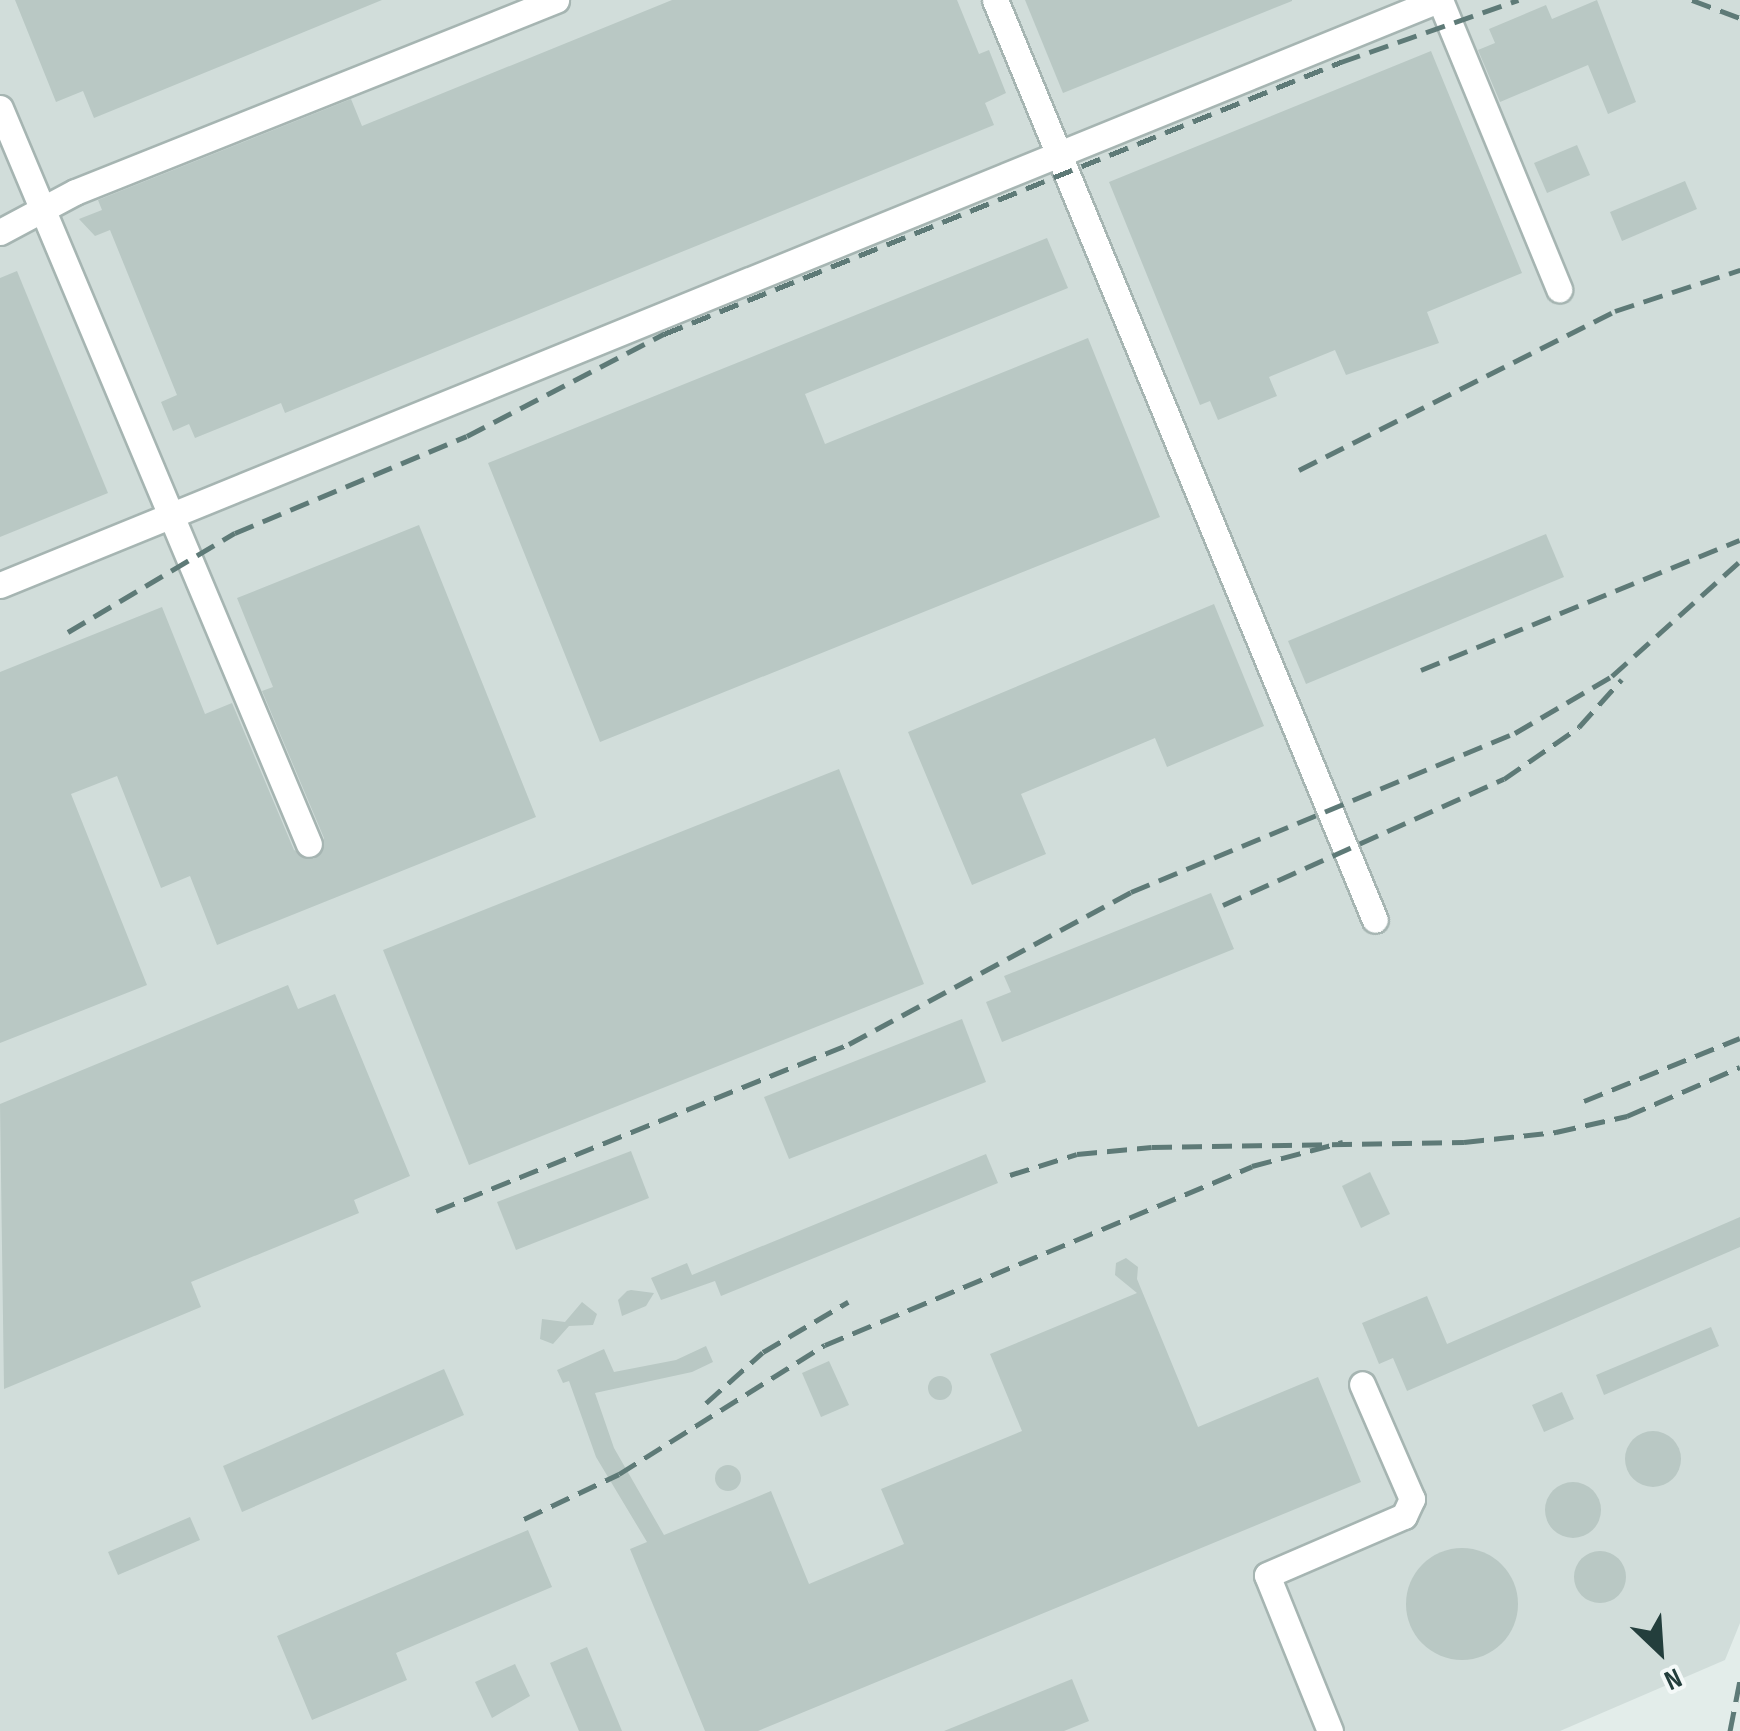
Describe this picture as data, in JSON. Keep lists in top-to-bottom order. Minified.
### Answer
{"north":"bottom right"}
